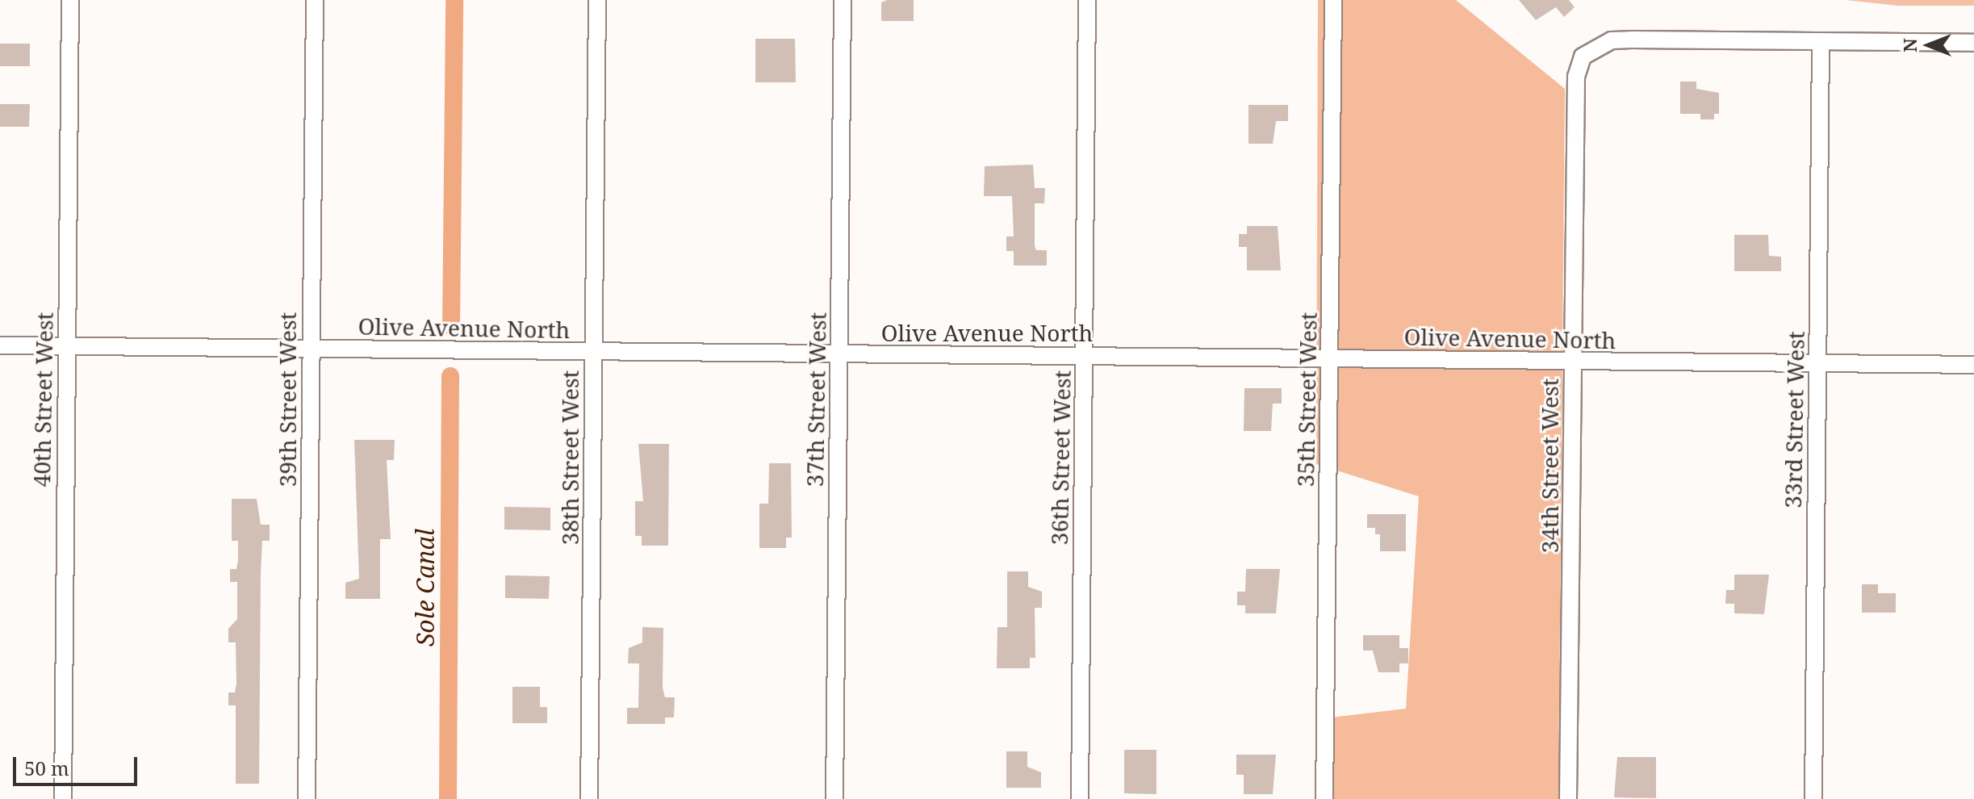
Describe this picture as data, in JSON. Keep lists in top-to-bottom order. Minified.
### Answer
{"streets":{"street":["Olive Avenue North","40th Street West","39th Street West","37th Street West","35th Street West","33rd Street West","38th Street West","36th Street West","34th Street West"]},"crossings":[["Olive Avenue North","40th Street West"],["Olive Avenue North","39th Street West"],["Olive Avenue North","37th Street West"],["Olive Avenue North","35th Street West"],["Olive Avenue North","33rd Street West"],["Olive Avenue North","38th Street West"],["Olive Avenue North","36th Street West"],["Olive Avenue North","34th Street West"],["33rd Street West","34th Street West"]],"water":["Sole Canal"],"scale_bar":"50 m","north":"left"}
